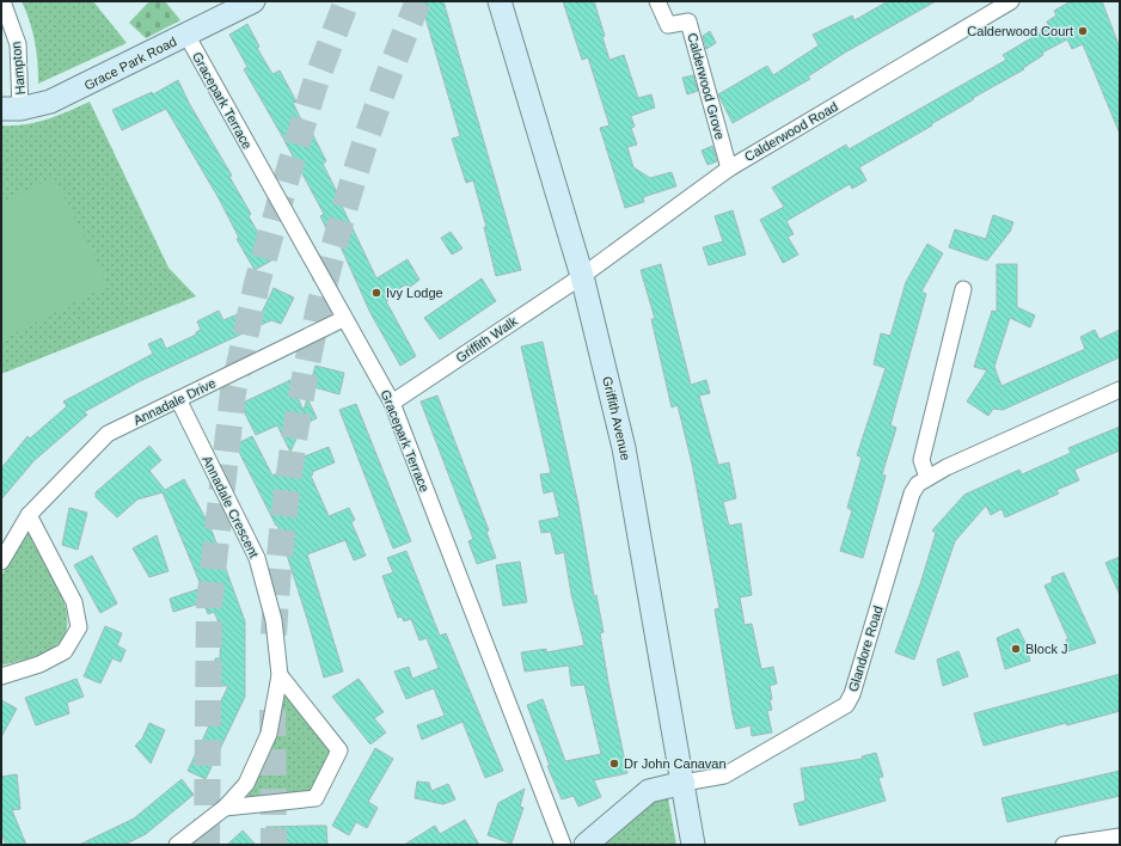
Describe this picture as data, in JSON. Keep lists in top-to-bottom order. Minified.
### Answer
{"streets":{"main road":["Grace Park Road","Griffith Avenue"],"street":["Hampton","Calderwood Grove","Gracepark Terrace","Calderwood Road","Griffith Walk","Annadale Drive","Annadale Crescent","Glandore Road"]},"crossings":[["Grace Park Road","Hampton"],["Grace Park Road","Gracepark Terrace"],["Calderwood Grove","Calderwood Road"],["Gracepark Terrace","Griffith Walk"],["Gracepark Terrace","Annadale Drive"],["Calderwood Road","Griffith Walk"],["Calderwood Road","Griffith Avenue"],["Griffith Walk","Griffith Avenue"],["Annadale Drive","Annadale Crescent"],["Griffith Avenue","Glandore Road"]],"places":["Calderwood Court","Ivy Lodge","Block J","Dr John Canavan"]}
